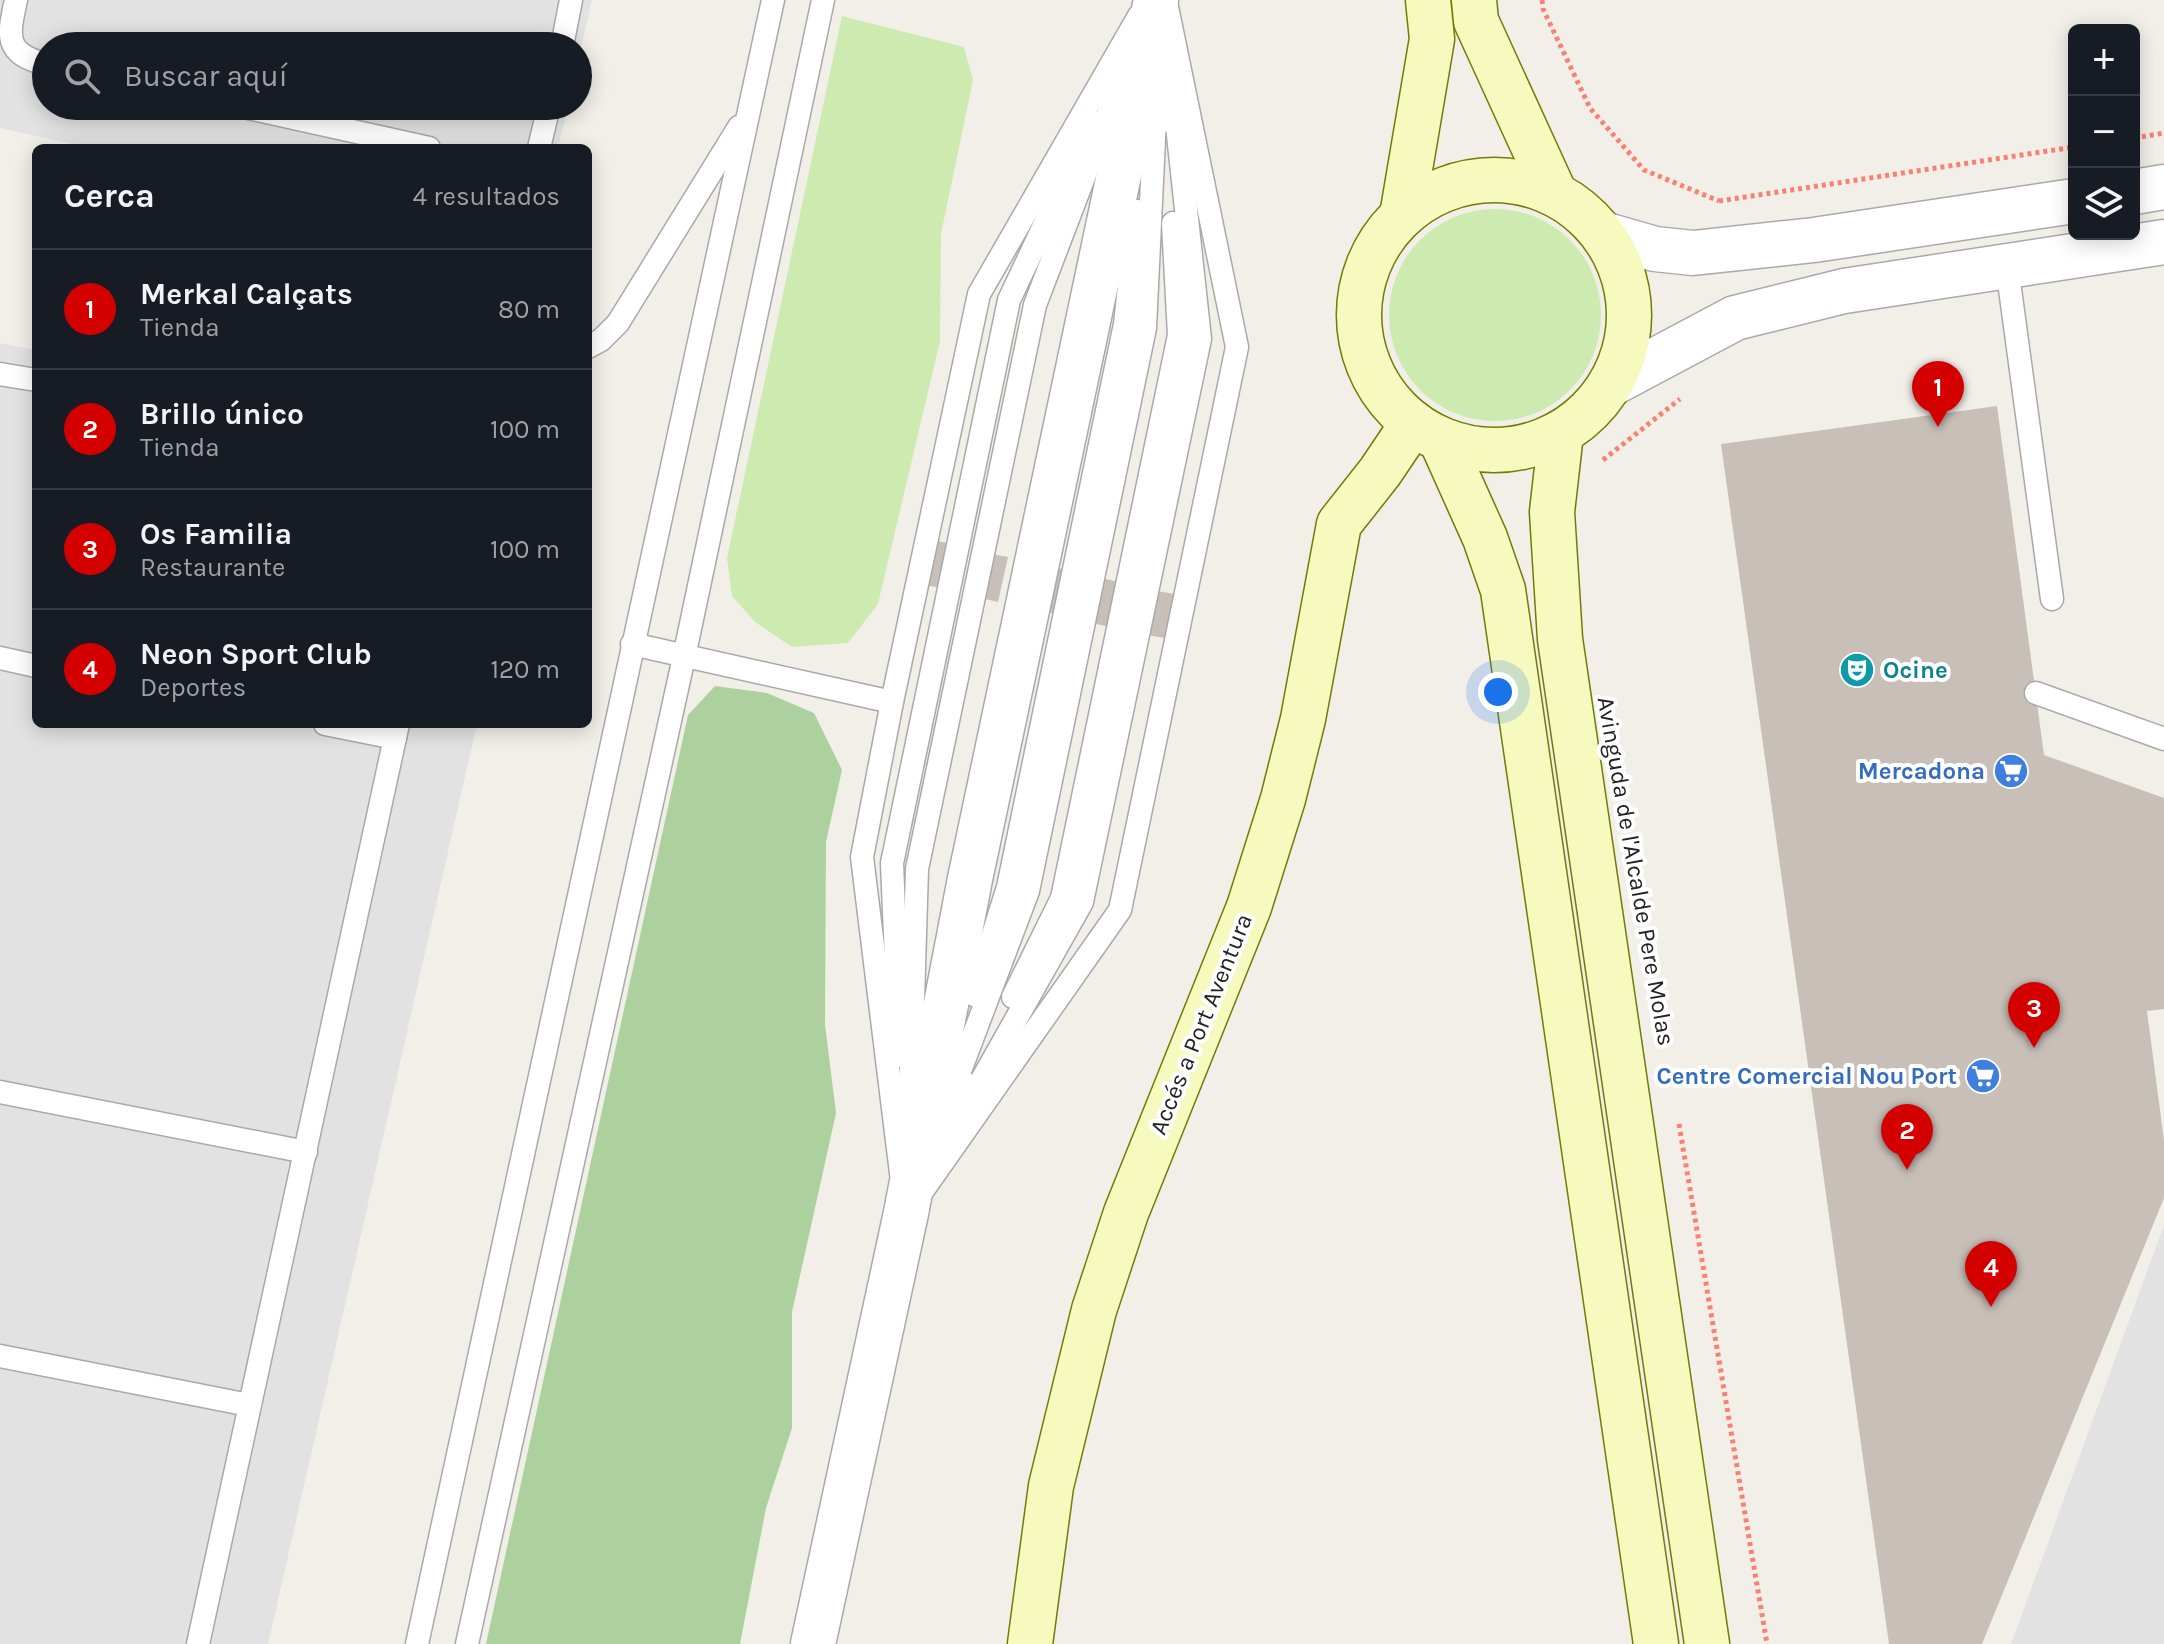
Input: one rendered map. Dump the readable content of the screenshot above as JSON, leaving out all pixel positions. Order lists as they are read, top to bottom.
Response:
{
  "streets": {
    "street": ["Avinguda de l'Alcalde Pere Molas", "Accés a Port Aventura"]
  },
  "crossings": [
    ["Avinguda de l'Alcalde Pere Molas", "Accés a Port Aventura"]
  ],
  "places": {
    "theatre": ["Ocine"],
    "supermarket": ["Mercadona", "Centre Comercial Nou Port"]
  },
  "page": {
    "map_buttons": ["+", "−"],
    "search": "Buscar aquí",
    "heading": ["Cerca", "4 resultados"],
    "list": [
      {
        "mark": "1",
        "name": "Merkal Calçats",
        "note": "Tienda",
        "value": "80 m"
      },
      {
        "mark": "2",
        "name": "Brillo único",
        "note": "Tienda",
        "value": "100 m"
      },
      {
        "mark": "3",
        "name": "Os Familia",
        "note": "Restaurante",
        "value": "100 m"
      },
      {
        "mark": "4",
        "name": "Neon Sport Club",
        "note": "Deportes",
        "value": "120 m"
      }
    ],
    "pins": [
      "1",
      "3",
      "2",
      "4"
    ]
  }
}
